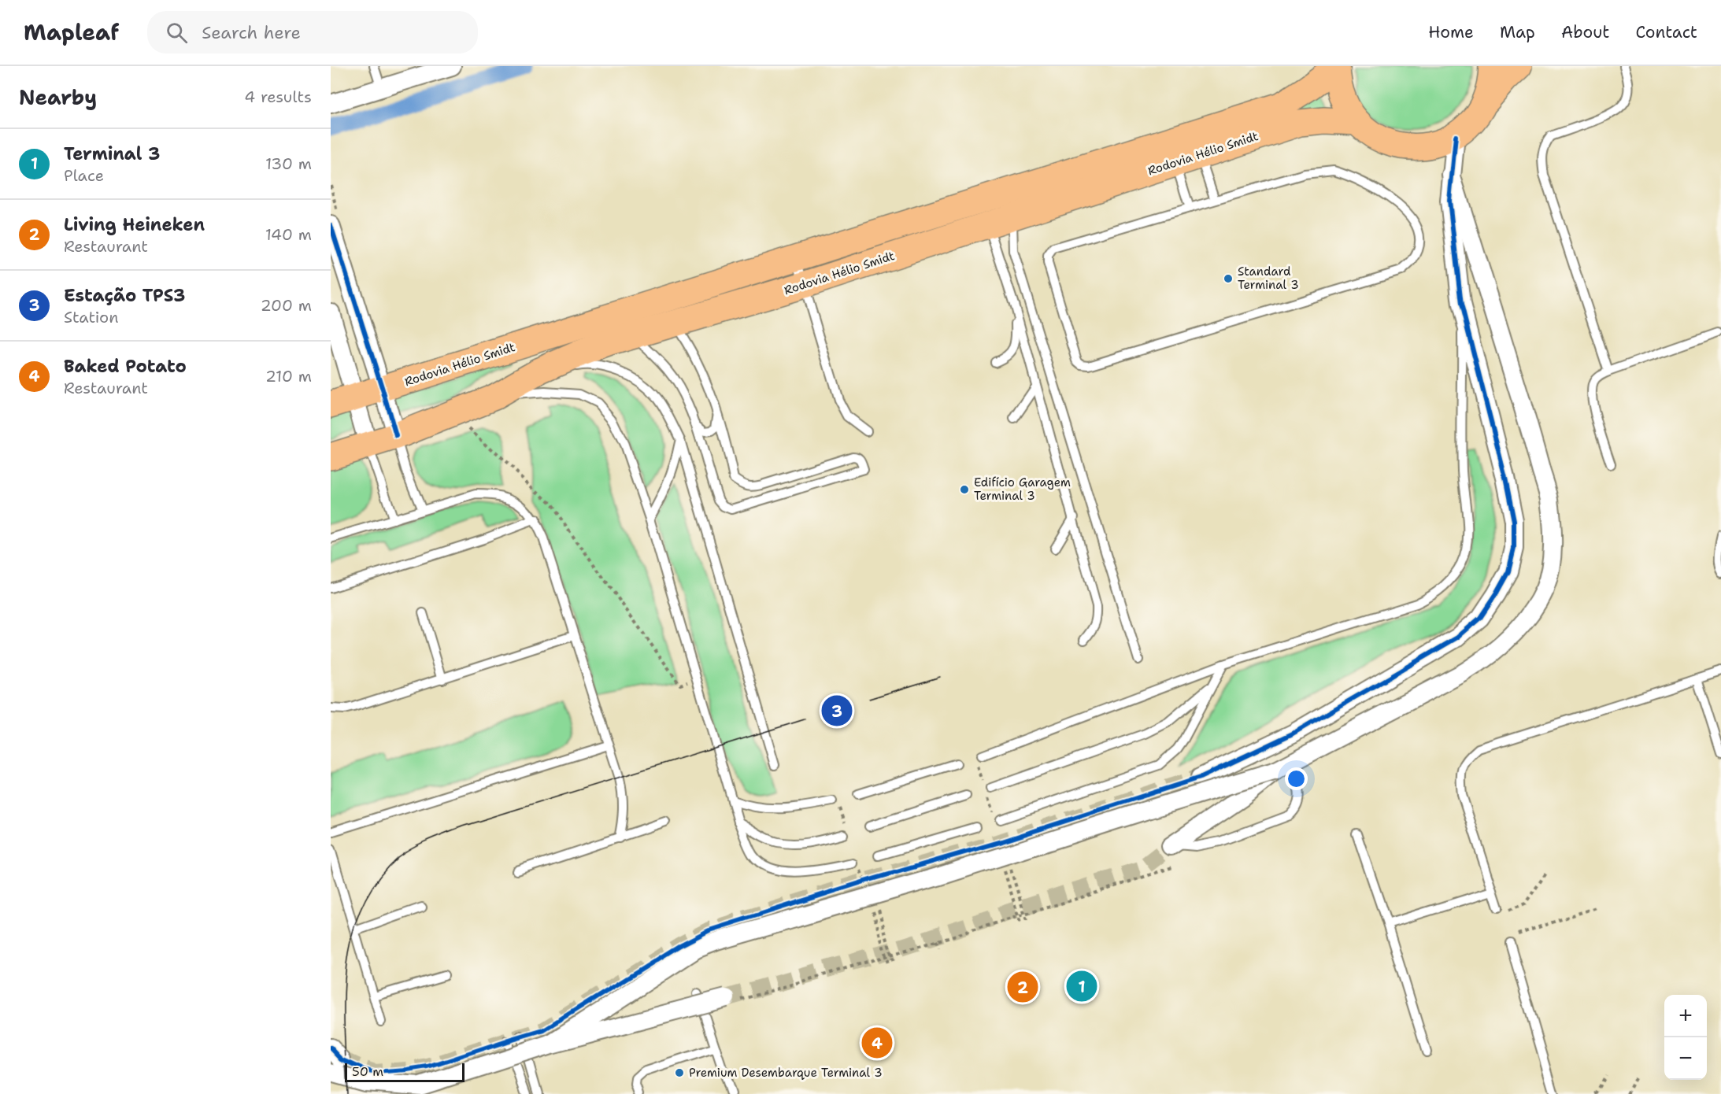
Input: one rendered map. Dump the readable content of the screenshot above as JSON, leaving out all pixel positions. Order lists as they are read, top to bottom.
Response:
{
  "streets": {
    "main road": ["Rodovia Hélio Smidt"]
  },
  "places": ["Standard Terminal 3", "Edifício Garagem Terminal 3", "Premium Desembarque Terminal 3"],
  "scale_bar": "50 m",
  "page": {
    "header": "Mapleaf",
    "search": "Search here",
    "nav": [
      "Home",
      "Map",
      "About",
      "Contact"
    ],
    "heading": ["Nearby", "4 results"],
    "list": [
      {
        "mark": "1",
        "name": "Terminal 3",
        "note": "Place",
        "value": "130 m"
      },
      {
        "mark": "2",
        "name": "Living Heineken",
        "note": "Restaurant",
        "value": "140 m"
      },
      {
        "mark": "3",
        "name": "Estação TPS3",
        "note": "Station",
        "value": "200 m"
      },
      {
        "mark": "4",
        "name": "Baked Potato",
        "note": "Restaurant",
        "value": "210 m"
      }
    ],
    "pins": [
      "3",
      "1",
      "2",
      "4"
    ],
    "map_buttons": ["+", "−"],
    "scale": "50 m"
  }
}
